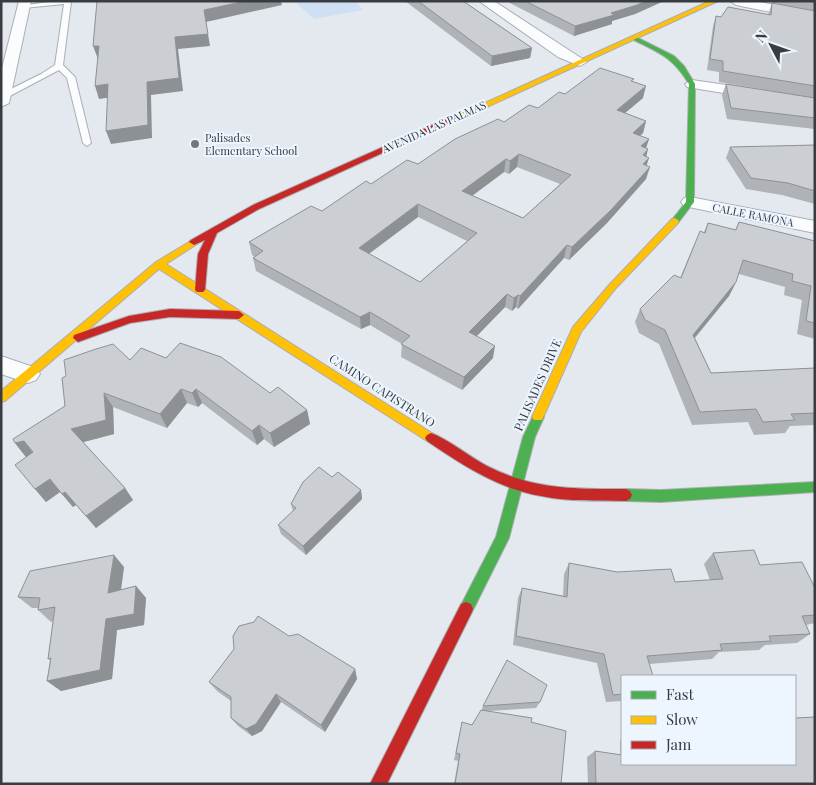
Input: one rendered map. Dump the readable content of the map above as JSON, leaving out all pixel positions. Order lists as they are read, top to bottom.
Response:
{
  "streets": {
    "street": [
      "AVENIDA LAS PALMAS",
      "CALLE RAMONA",
      "PALISADES DRIVE",
      "CAMINO CAPISTRANO"
    ]
  },
  "crossings": [
    ["AVENIDA LAS PALMAS", "CAMINO CAPISTRANO"],
    ["CALLE RAMONA", "PALISADES DRIVE"],
    ["PALISADES DRIVE", "CAMINO CAPISTRANO"]
  ],
  "places": ["Palisades Elementary School"],
  "legend": ["Fast", "Slow", "Jam"],
  "north": "top left"
}
